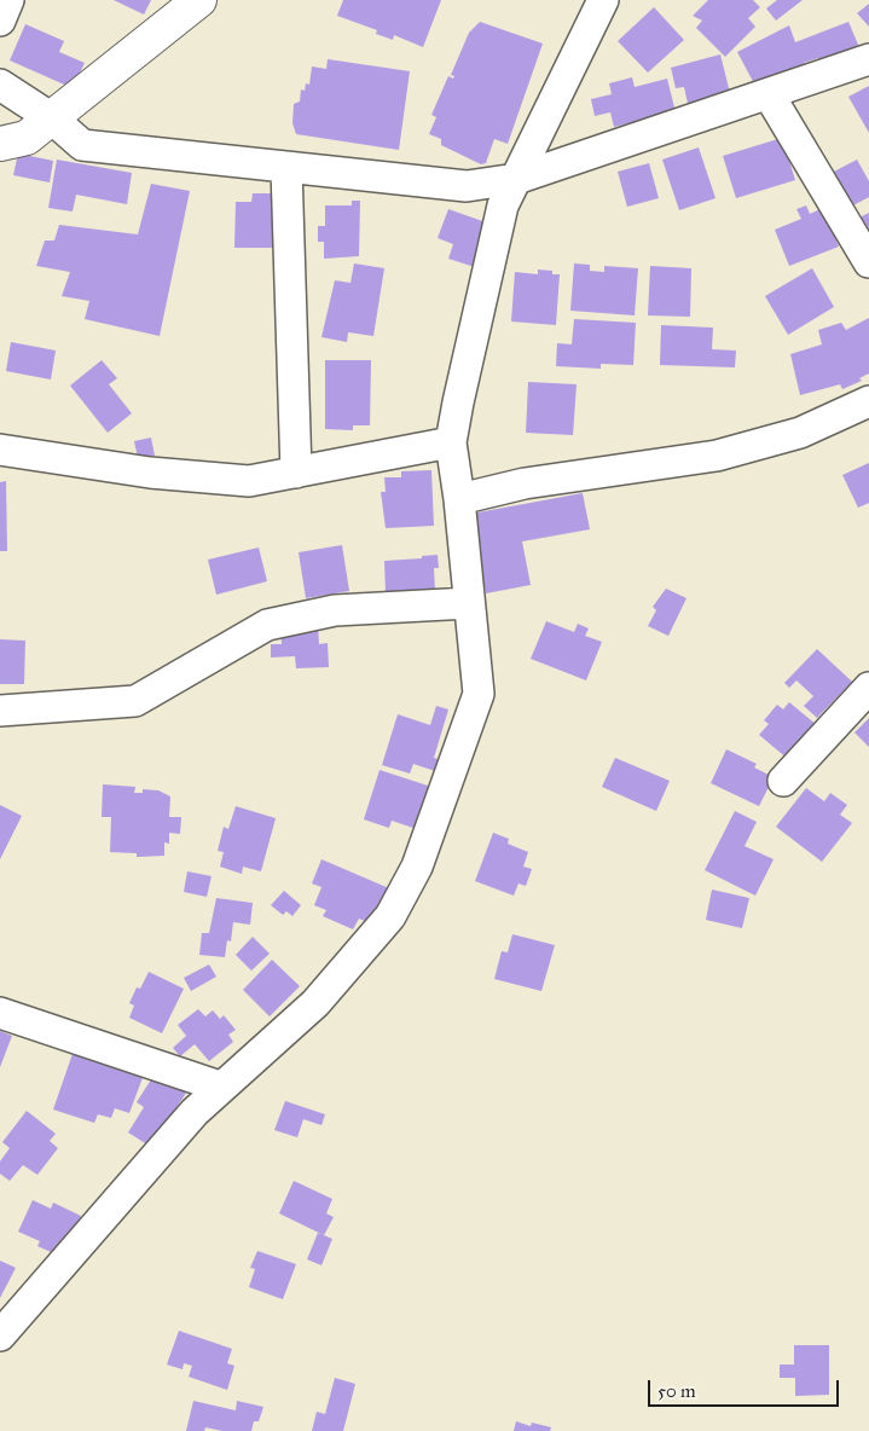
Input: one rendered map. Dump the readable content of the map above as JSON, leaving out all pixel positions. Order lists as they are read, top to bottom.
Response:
{
  "scale_bar": "50 m"
}
